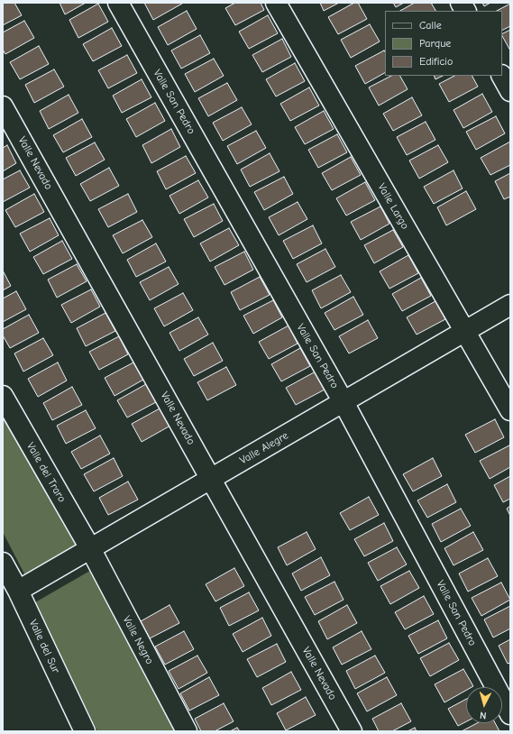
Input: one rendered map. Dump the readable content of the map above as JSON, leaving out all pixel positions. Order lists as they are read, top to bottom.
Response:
{
  "streets": {
    "street": [
      "Valle San Pedro",
      "Valle Nevado",
      "Valle Largo",
      "Valle Alegre",
      "Valle del Traro",
      "Valle Negro",
      "Valle del Sur"
    ]
  },
  "crossings": [
    ["Valle San Pedro", "Valle Alegre"],
    ["Valle Nevado", "Valle Alegre"],
    ["Valle Largo", "Valle Alegre"],
    ["Valle Alegre", "Valle del Traro"],
    ["Valle Alegre", "Valle Negro"],
    ["Valle Alegre", "Valle del Sur"],
    ["Valle del Traro", "Valle Negro"]
  ],
  "legend": ["Calle", "Parque", "Edificio"],
  "north": "bottom"
}
